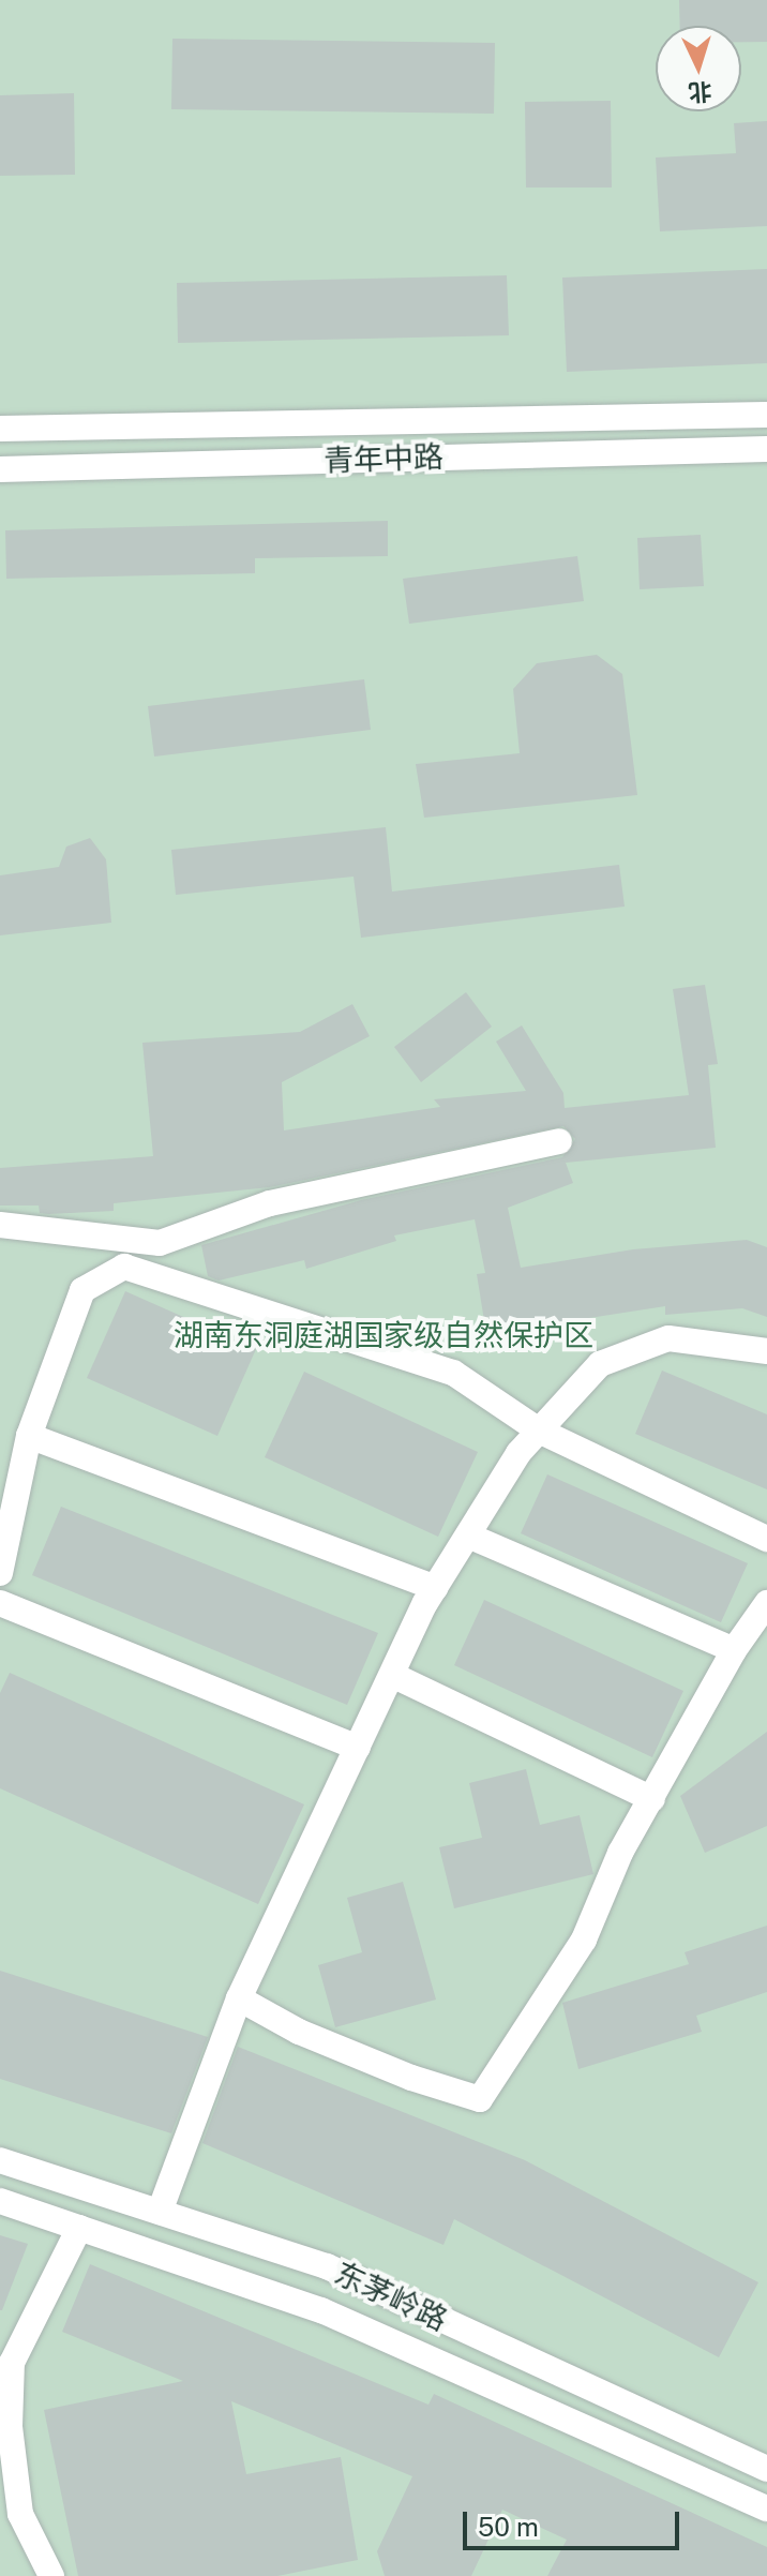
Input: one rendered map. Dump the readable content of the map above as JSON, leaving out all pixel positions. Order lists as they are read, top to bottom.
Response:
{
  "streets": {
    "street": ["青年中路", "东茅岭路"]
  },
  "parks": ["湖南东洞庭湖国家级自然保护区"],
  "scale_bar": "50 m",
  "north": "bottom"
}
